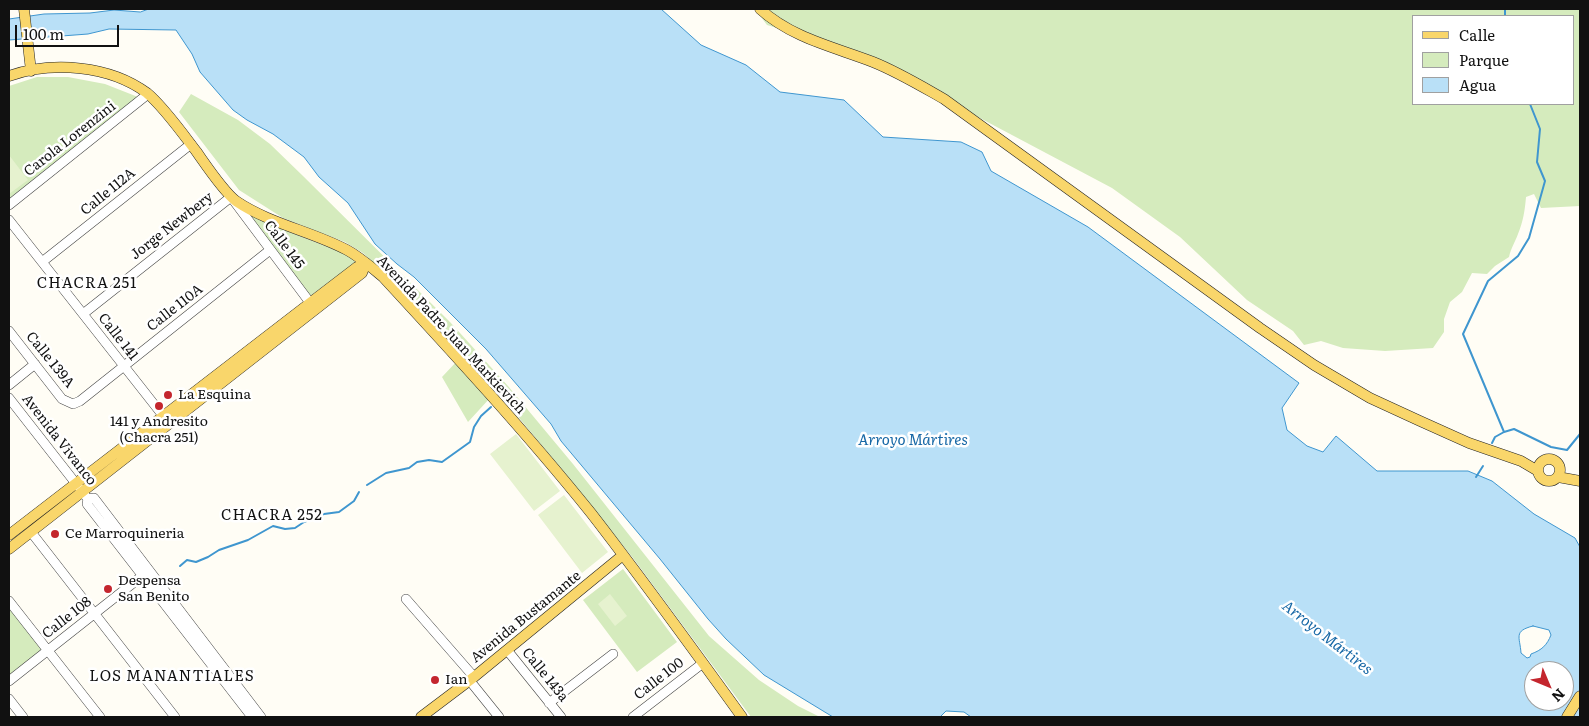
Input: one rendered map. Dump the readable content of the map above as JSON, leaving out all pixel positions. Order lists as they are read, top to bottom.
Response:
{
  "streets": {
    "main road": ["Avenida Padre Juan Markievich", "Avenida Bustamante"],
    "street": [
      "Carola Lorenzini",
      "Calle 112A",
      "Jorge Newbery",
      "Calle 145",
      "Calle 110A",
      "Calle 141",
      "Calle 139A",
      "Avenida Vivanco",
      "Calle 108",
      "Calle 143a",
      "Calle 100"
    ]
  },
  "crossings": [
    ["Carola Lorenzini", "Avenida Padre Juan Markievich"],
    ["Calle 112A", "Avenida Padre Juan Markievich"],
    ["Calle 112A", "Calle 141"],
    ["Jorge Newbery", "Calle 145"],
    ["Jorge Newbery", "Avenida Padre Juan Markievich"],
    ["Jorge Newbery", "Calle 141"],
    ["Calle 145", "Calle 110A"],
    ["Calle 145", "Avenida Padre Juan Markievich"],
    ["Calle 110A", "Calle 141"],
    ["Calle 110A", "Calle 139A"],
    ["Avenida Padre Juan Markievich", "Avenida Bustamante"],
    ["Avenida Padre Juan Markievich", "Calle 100"],
    ["Avenida Vivanco", "Calle 108"],
    ["Avenida Bustamante", "Calle 143a"]
  ],
  "districts": ["CHACRA 251", "CHACRA 252", "LOS MANANTIALES"],
  "water": ["Arroyo Mártires"],
  "places": [
    "La Esquina",
    "141 y Andresito (Chacra 251)",
    "Ce Marroquineria",
    "Despensa San Benito",
    "Ian"
  ],
  "legend": ["Calle", "Parque", "Agua"],
  "scale_bar": "100 m",
  "north": "bottom right"
}
